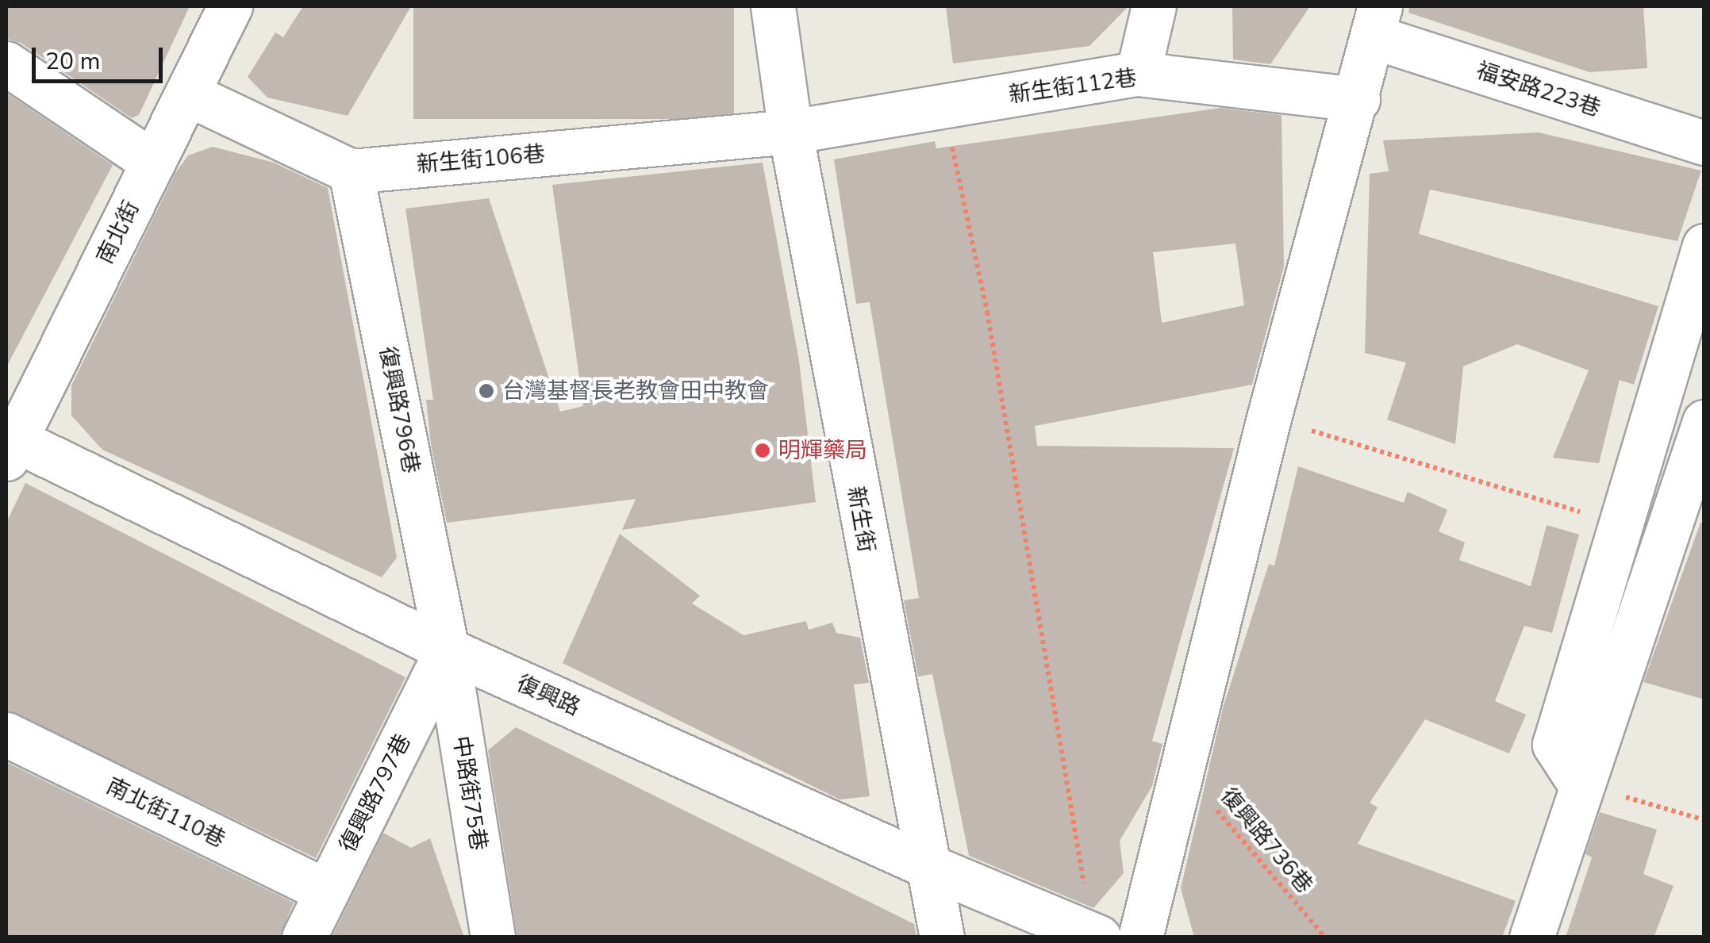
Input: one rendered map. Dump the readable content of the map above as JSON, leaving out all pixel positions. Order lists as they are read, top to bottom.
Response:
{
  "streets": {
    "street": [
      "新生街112巷",
      "福安路223巷",
      "新生街106巷",
      "南北街",
      "復興路796巷",
      "新生街",
      "復興路",
      "復興路797巷",
      "中路街75巷",
      "南北街110巷"
    ],
    "path": ["復興路736巷"]
  },
  "crossings": [
    ["新生街112巷", "新生街106巷"],
    ["新生街112巷", "新生街"],
    ["新生街106巷", "復興路796巷"],
    ["新生街106巷", "新生街"],
    ["南北街", "復興路"],
    ["復興路796巷", "復興路"],
    ["復興路796巷", "復興路797巷"],
    ["復興路796巷", "中路街75巷"],
    ["新生街", "復興路"],
    ["復興路", "復興路797巷"],
    ["復興路", "中路街75巷"],
    ["復興路797巷", "中路街75巷"],
    ["復興路797巷", "南北街110巷"]
  ],
  "places": ["台灣基督長老教會田中教會", "明輝藥局"],
  "scale_bar": "20 m"
}
